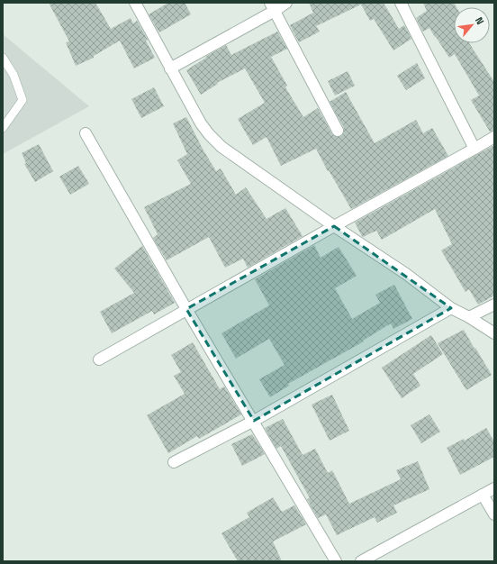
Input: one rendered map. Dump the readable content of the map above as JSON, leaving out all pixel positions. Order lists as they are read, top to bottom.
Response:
{
  "north": "top right"
}
